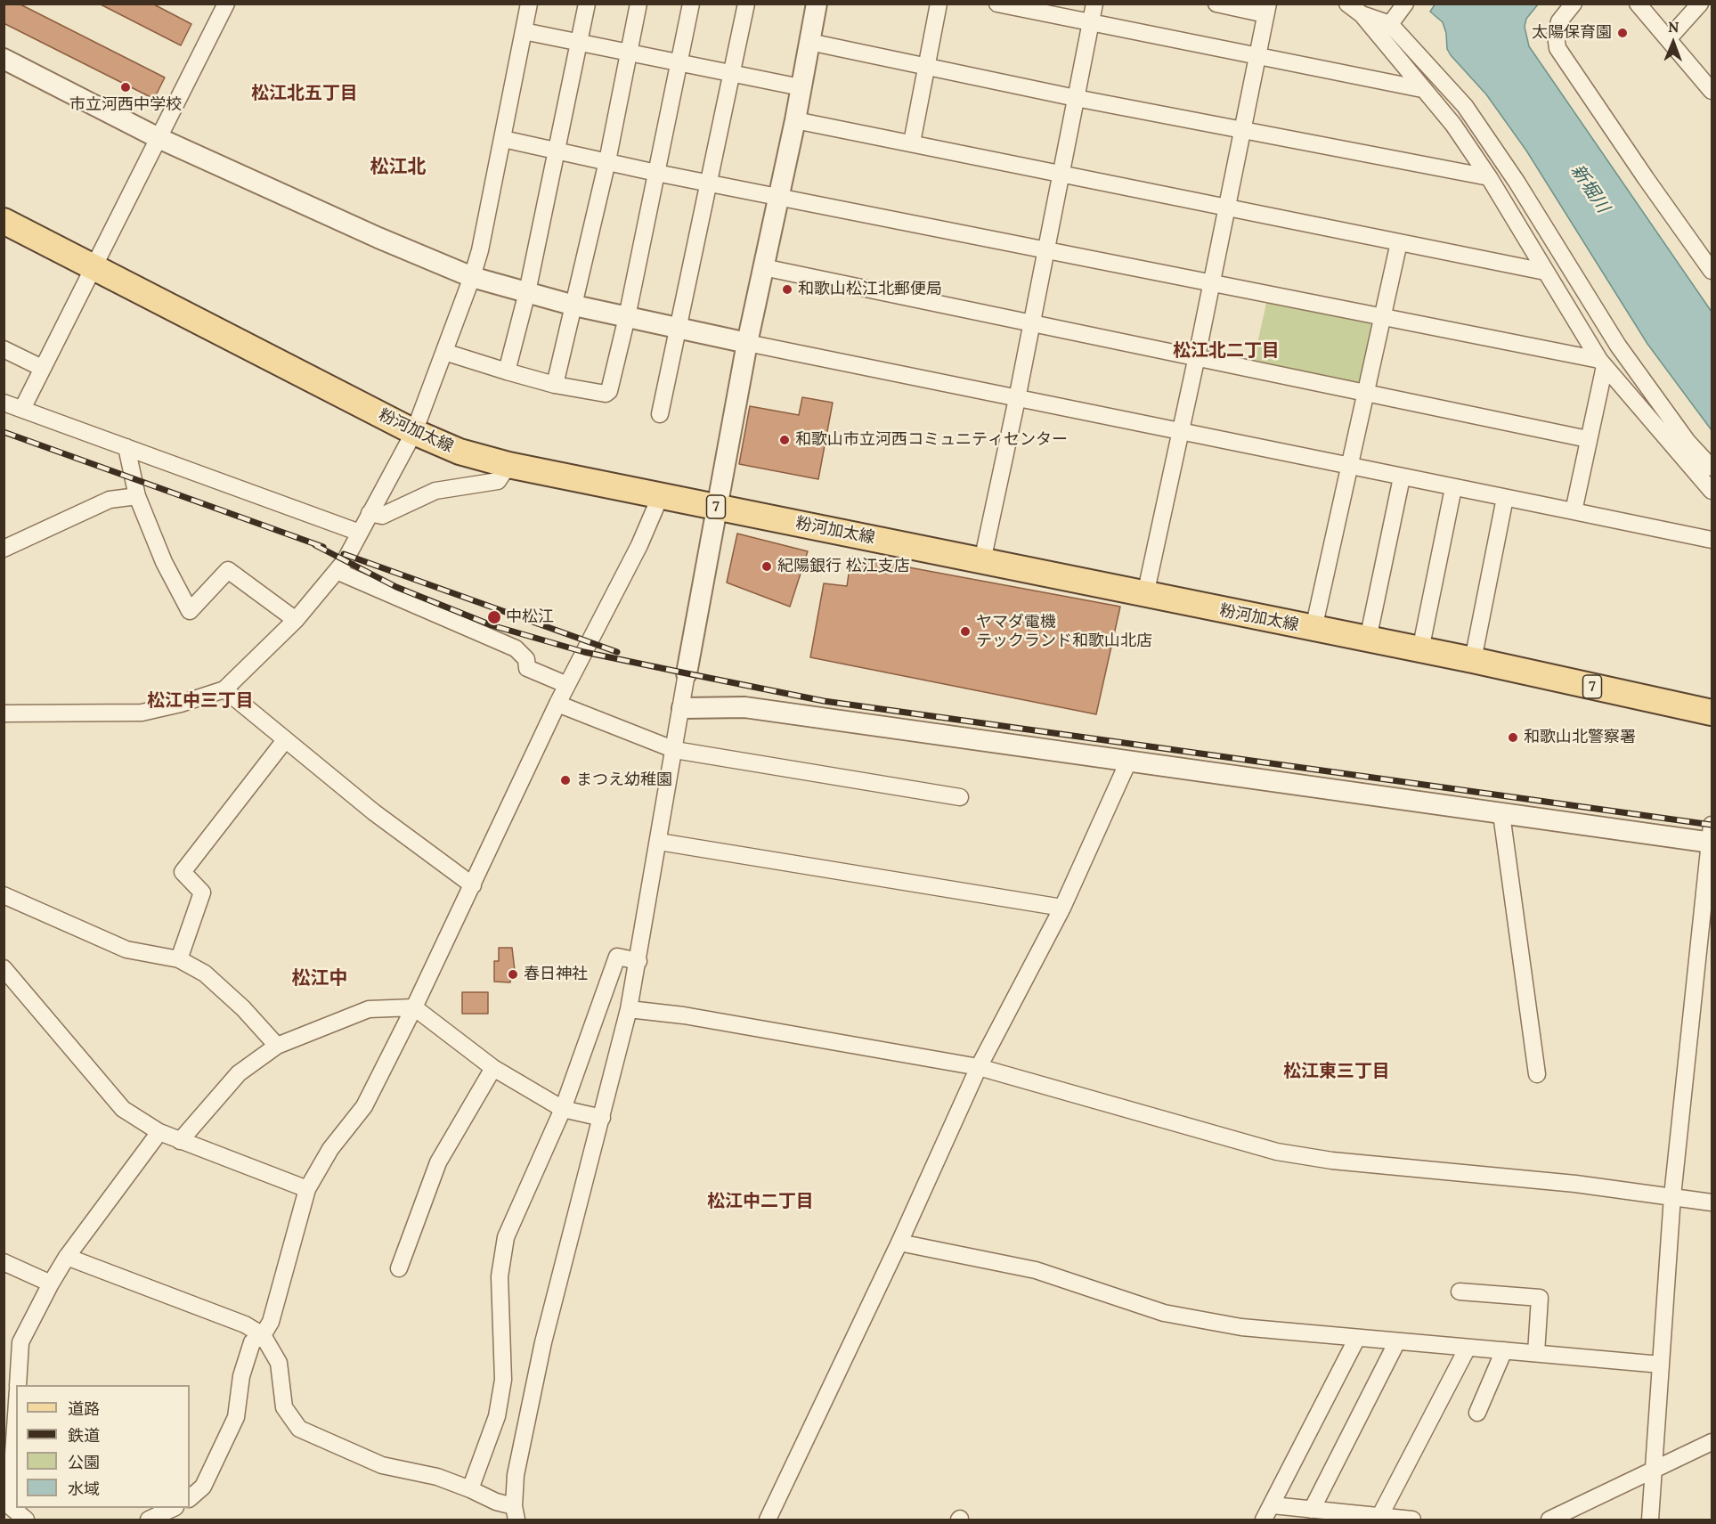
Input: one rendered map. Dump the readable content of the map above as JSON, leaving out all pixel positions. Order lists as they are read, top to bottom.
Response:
{
  "streets": {
    "main road": ["粉河加太線", "7"]
  },
  "districts": [
    "松江北五丁目",
    "松江北",
    "松江北二丁目",
    "松江中三丁目",
    "松江中",
    "松江東三丁目",
    "松江中二丁目"
  ],
  "water": ["新堀川"],
  "places": [
    "太陽保育園",
    "市立河西中学校",
    "和歌山松江北郵便局",
    "和歌山市立河西コミュニティセンター",
    "紀陽銀行 松江支店",
    "中松江",
    "ヤマダ電機 テックランド和歌山北店",
    "和歌山北警察署",
    "まつえ幼稚園",
    "春日神社"
  ],
  "legend": [
    "道路",
    "鉄道",
    "公園",
    "水域"
  ],
  "north": "top"
}
